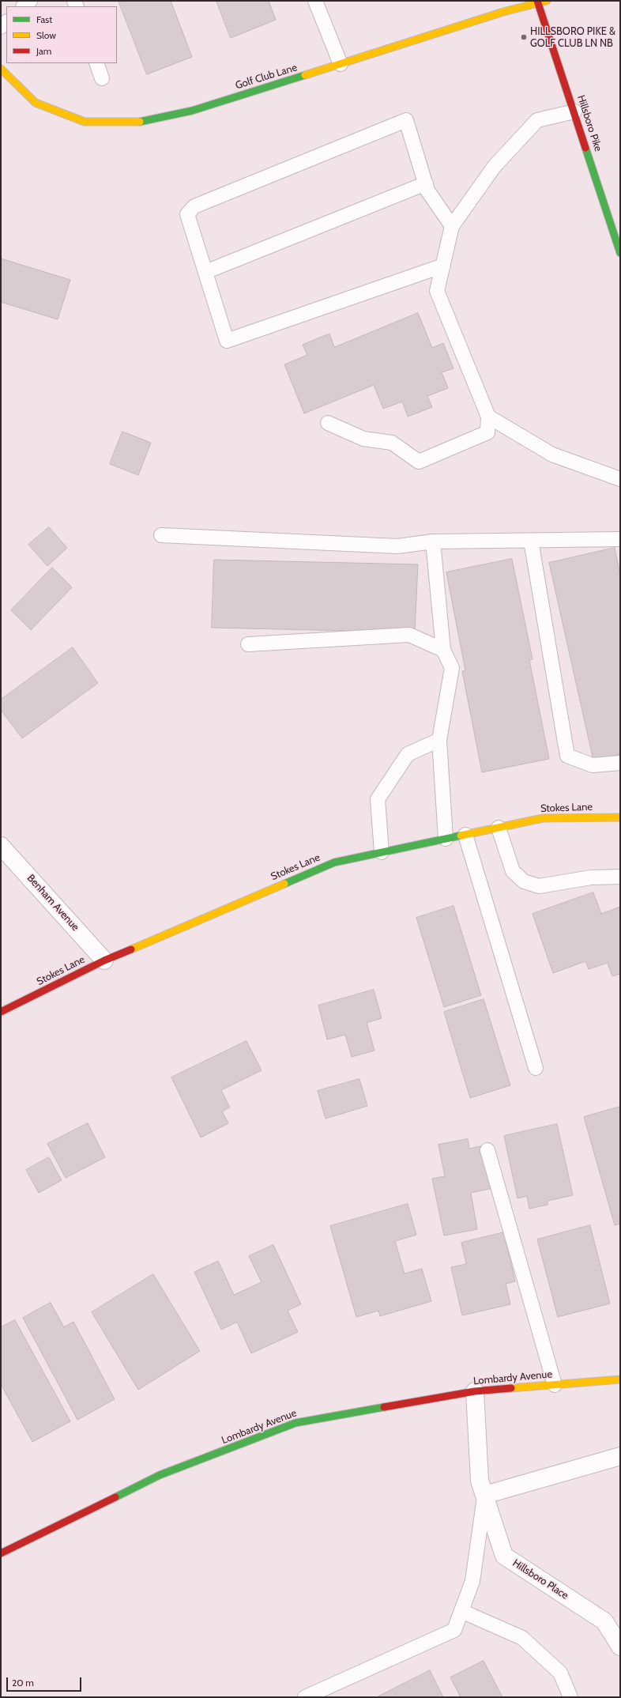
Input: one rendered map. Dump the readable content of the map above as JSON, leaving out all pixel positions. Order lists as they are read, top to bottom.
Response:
{
  "streets": {
    "street": [
      "Golf Club Lane",
      "Hillsboro Pike",
      "Stokes Lane",
      "Benham Avenue",
      "Lombardy Avenue",
      "Hillsboro Place"
    ]
  },
  "crossings": [
    ["Golf Club Lane", "Hillsboro Pike"],
    ["Stokes Lane", "Benham Avenue"],
    ["Lombardy Avenue", "Hillsboro Place"]
  ],
  "places": ["HILLSBORO PIKE & GOLF CLUB LN NB"],
  "legend": ["Fast", "Slow", "Jam"],
  "scale_bar": "20 m"
}
